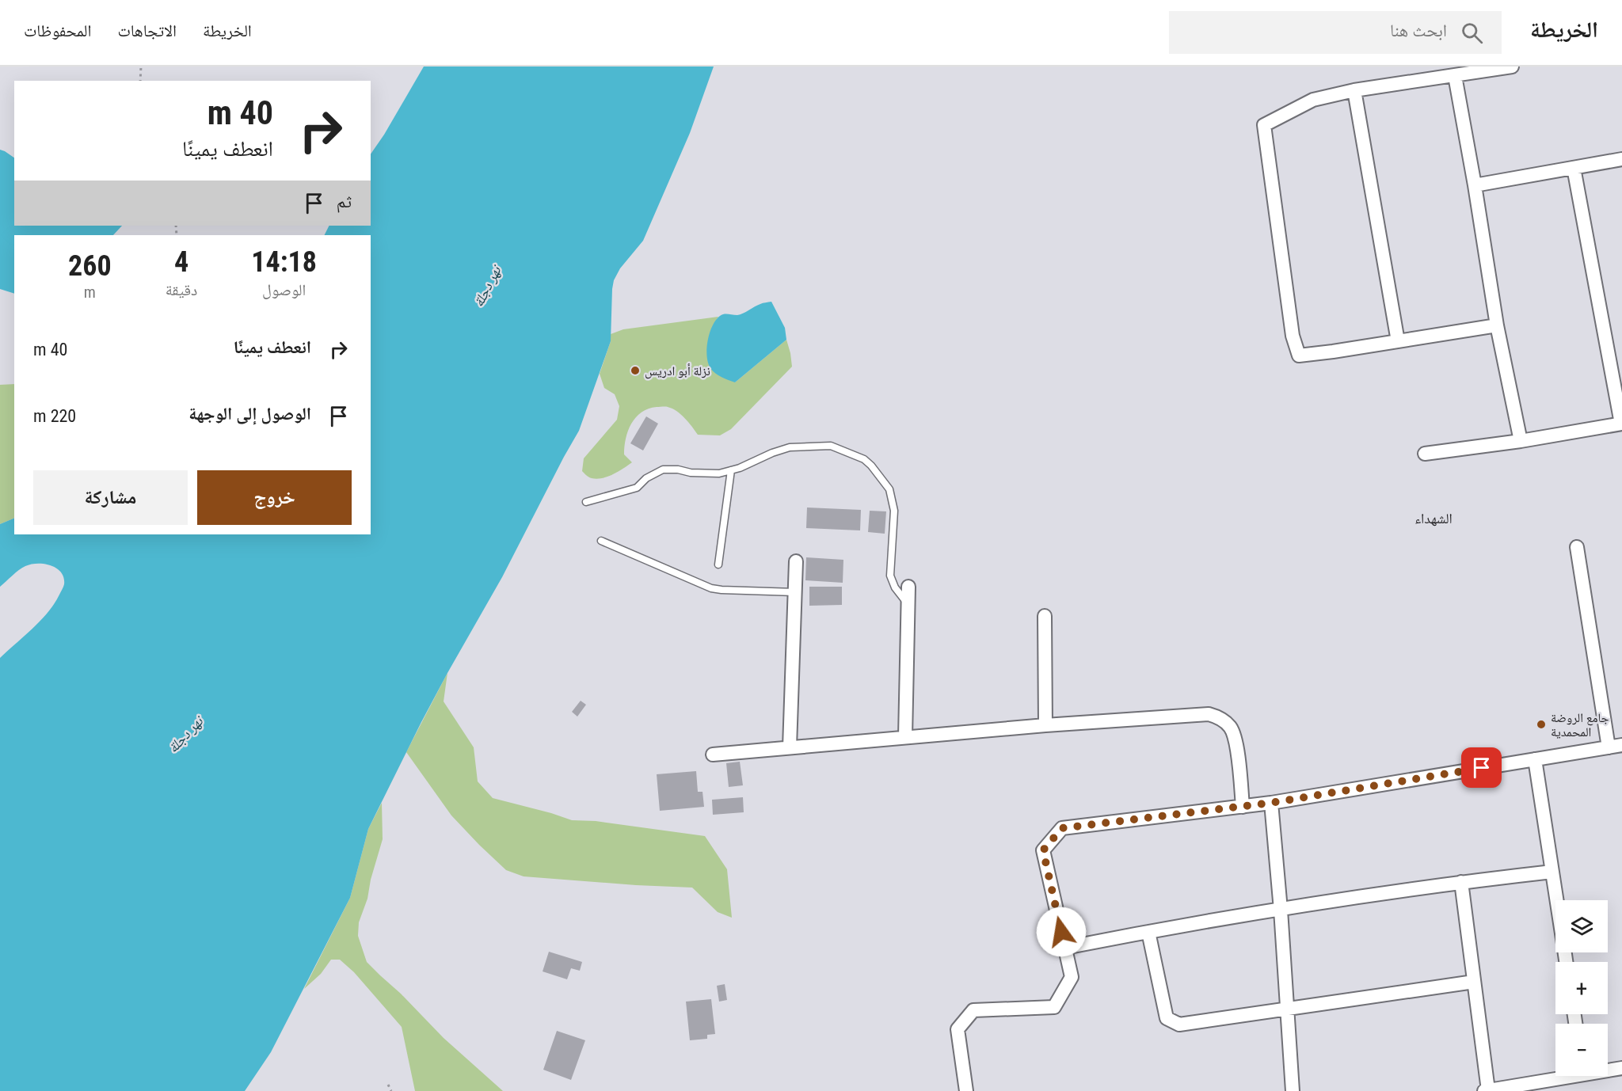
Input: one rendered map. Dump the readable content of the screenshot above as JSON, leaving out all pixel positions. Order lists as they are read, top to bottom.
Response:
{
  "districts": ["الشهداء"],
  "water": ["نهر دجلة"],
  "places": ["نزلة أبو ادريس", "جامع الروضة المحمدية"],
  "page": {
    "header": "الخريطة",
    "search": "ابحث هنا",
    "nav": ["الخريطة", "الاتجاهات", "المحفوظات"],
    "turn": ["40 m", "انعطف يمينًا"],
    "then": "ثم",
    "eta": [
      "14:18",
      "الوصول",
      "4",
      "دقيقة",
      "260",
      "m"
    ],
    "list": [
      {
        "name": "انعطف يمينًا",
        "value": "40 m"
      },
      {
        "name": "الوصول إلى الوجهة",
        "value": "220 m"
      }
    ],
    "buttons": ["خروج", "مشاركة"],
    "map_buttons": ["+", "−"]
  }
}
